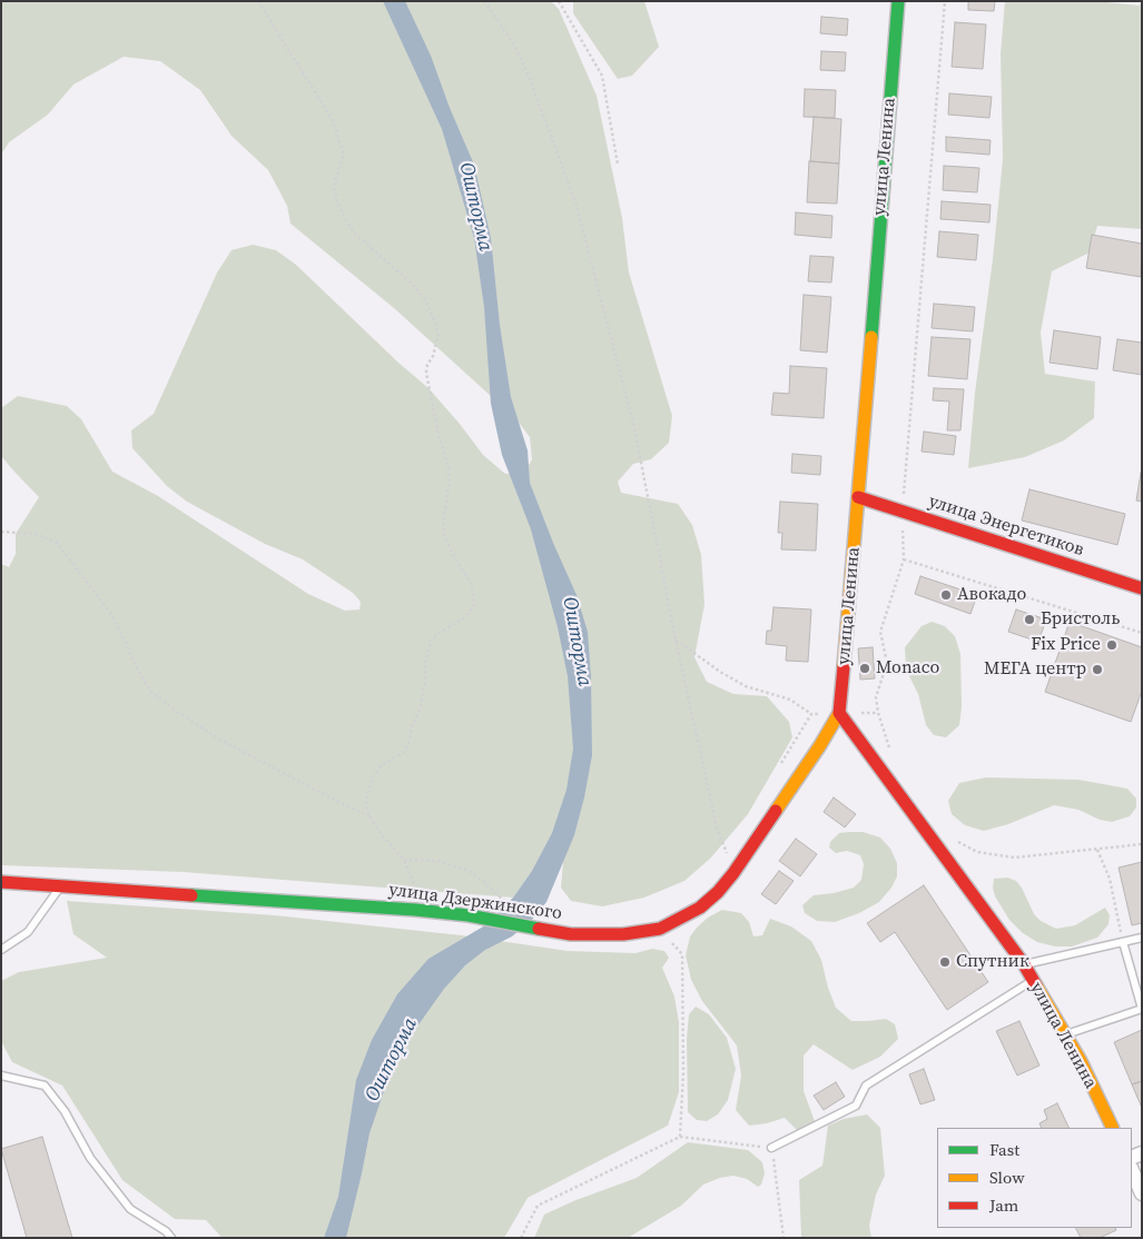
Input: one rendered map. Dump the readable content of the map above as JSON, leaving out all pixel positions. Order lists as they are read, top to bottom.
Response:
{
  "streets": {
    "street": ["улица Ленина", "улица Энергетиков", "улица Дзержинского"]
  },
  "crossings": [
    ["улица Ленина", "улица Энергетиков"],
    ["улица Ленина", "улица Дзержинского"]
  ],
  "water": ["Ошторма"],
  "places": [
    "Авокадо",
    "Бристоль",
    "Fix Price",
    "Monaco",
    "МЕГА центр",
    "Спутник"
  ],
  "legend": ["Fast", "Slow", "Jam"]
}
